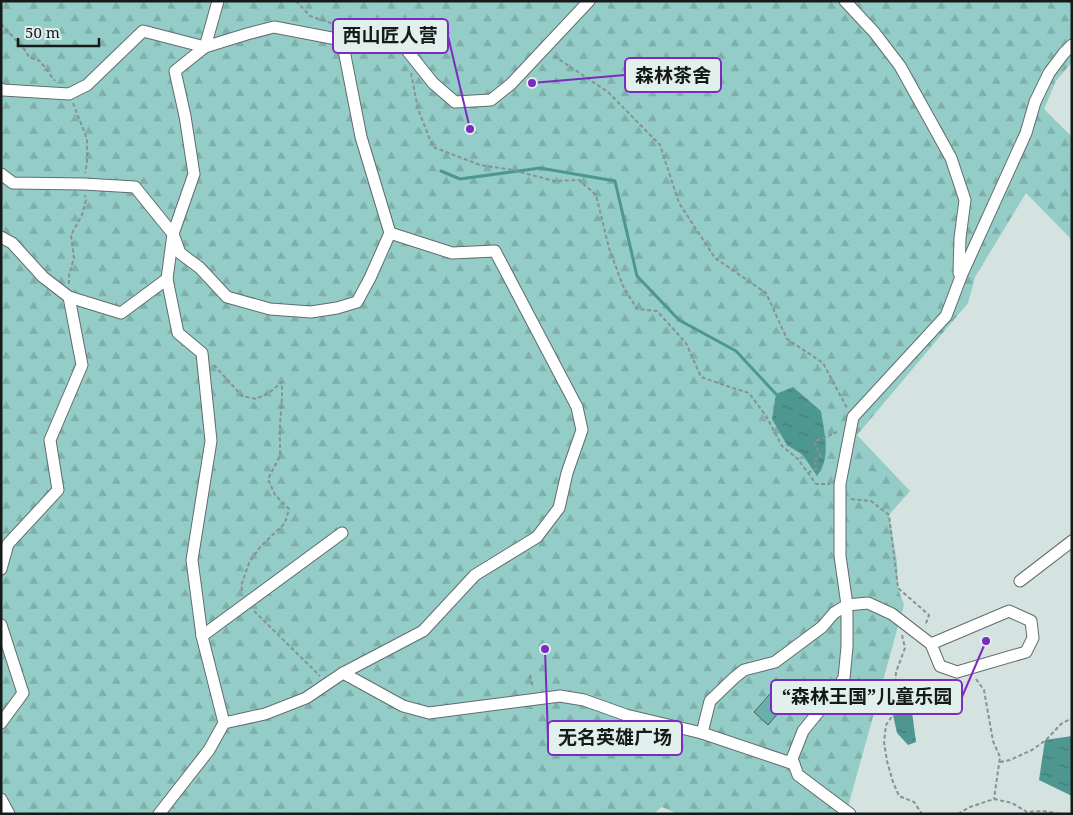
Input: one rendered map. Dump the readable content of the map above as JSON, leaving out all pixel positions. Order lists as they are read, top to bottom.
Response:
{
  "places": [
    "森林茶舍",
    "西山匠人营",
    "“森林王国”儿童乐园",
    "无名英雄广场"
  ],
  "scale_bar": "50 m"
}
